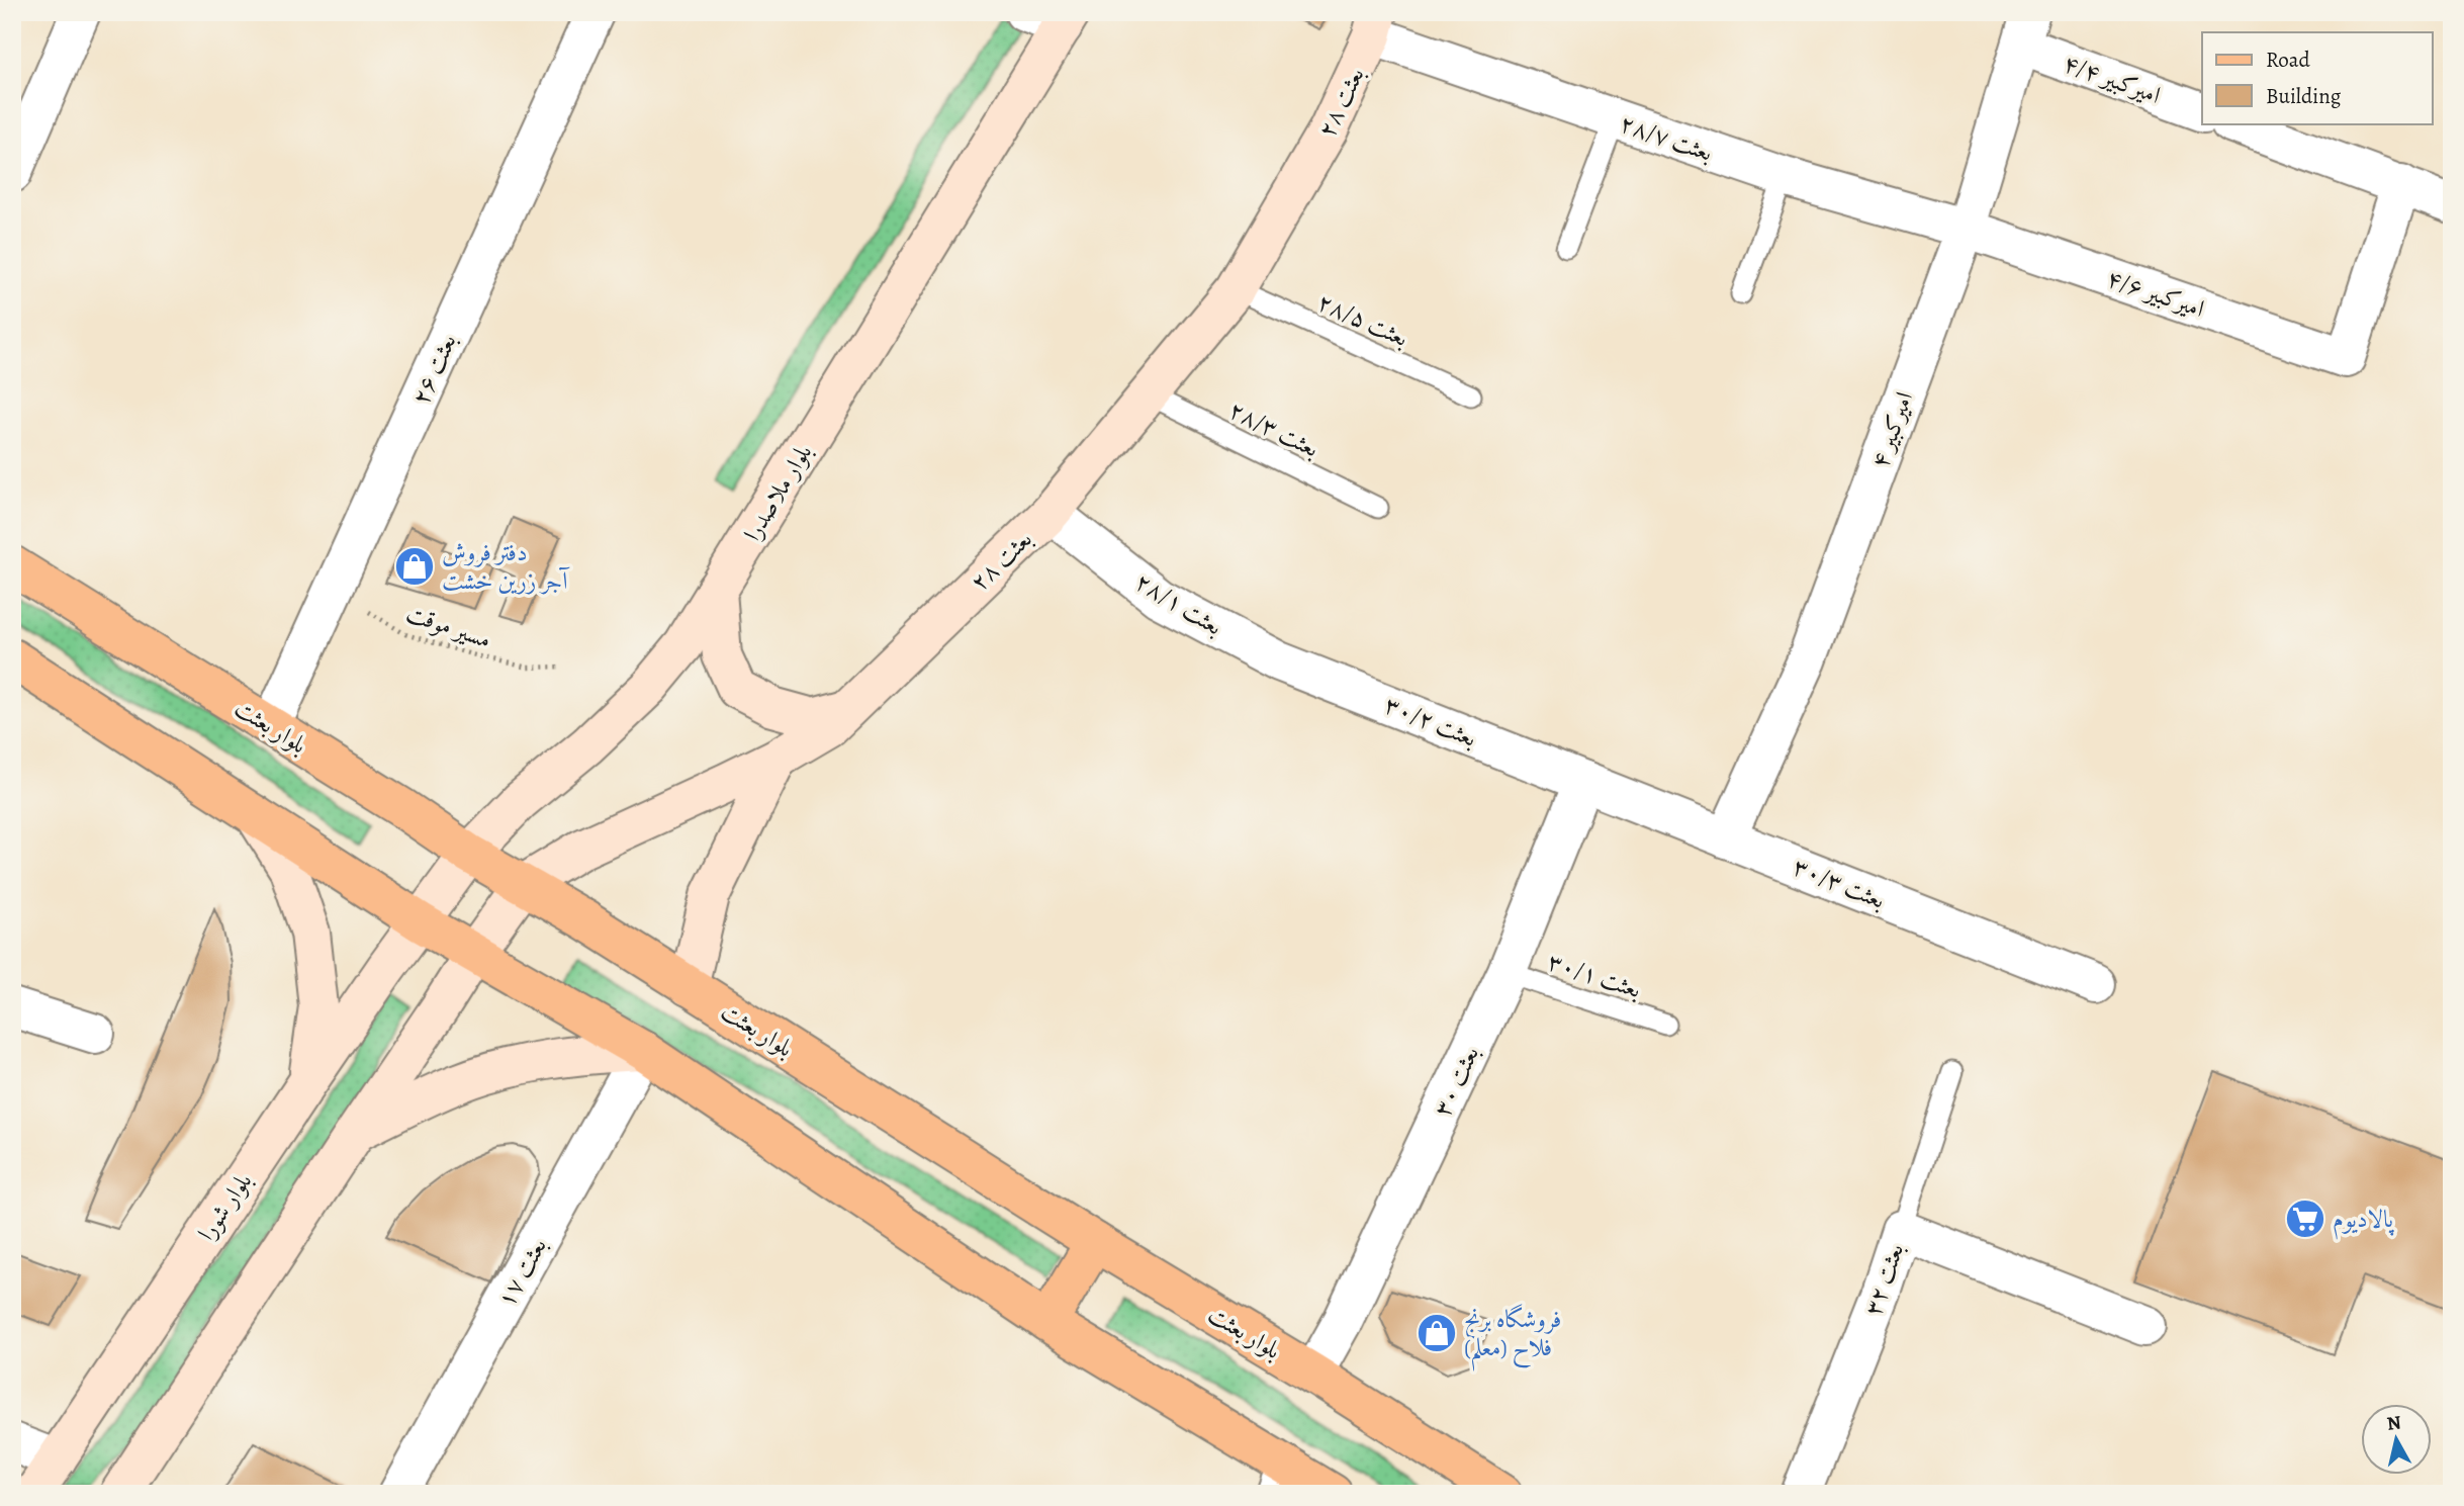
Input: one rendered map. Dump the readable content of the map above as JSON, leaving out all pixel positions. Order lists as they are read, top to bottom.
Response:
{
  "streets": {
    "main road": [
      "بعثت ۲۸",
      "بلوار ملاصدرا",
      "بلوار بعثت",
      "بلوار شورا"
    ],
    "street": [
      "امیرکبیر ۴/۴",
      "بعثت ۲۸/۷",
      "امیرکبیر ۴/۶",
      "بعثت ۲۶",
      "امیرکبیر ۴",
      "بعثت ۲۸/۱",
      "بعثت ۳۰/۲",
      "بعثت ۳۰/۳",
      "بعثت ۳۰",
      "بعثت ۱۷",
      "بعثت ۳۲"
    ],
    "lane": ["بعثت ۲۸/۵", "بعثت ۲۸/۳", "بعثت ۳۰/۱"],
    "path": ["مسیر موقت"]
  },
  "crossings": [
    ["امیرکبیر ۴/۴", "امیرکبیر ۴"],
    ["بعثت ۲۸", "بعثت ۲۸/۷"],
    ["بعثت ۲۸", "بعثت ۲۸/۵"],
    ["بعثت ۲۸", "بعثت ۲۸/۳"],
    ["بعثت ۲۸", "بعثت ۲۸/۱"],
    ["بعثت ۲۸", "بلوار بعثت"],
    ["بعثت ۲۸/۷", "امیرکبیر ۴/۶"],
    ["بعثت ۲۸/۷", "امیرکبیر ۴"],
    ["امیرکبیر ۴/۶", "امیرکبیر ۴"],
    ["بعثت ۲۶", "مسیر موقت"],
    ["بعثت ۲۶", "بلوار بعثت"],
    ["امیرکبیر ۴", "بعثت ۳۰/۳"],
    ["بلوار ملاصدرا", "بلوار بعثت"],
    ["بلوار ملاصدرا", "بلوار شورا"],
    ["بعثت ۲۸/۱", "بعثت ۳۰/۲"],
    ["بعثت ۳۰/۲", "بعثت ۳۰/۳"],
    ["بعثت ۳۰/۲", "بعثت ۳۰"],
    ["بلوار بعثت", "بعثت ۳۰"],
    ["بعثت ۳۰/۳", "بعثت ۳۰"],
    ["بعثت ۳۰/۱", "بعثت ۳۰"]
  ],
  "places": {
    "shop": ["دفتر فروش آجر زرین خشت", "فروشگاه برنج فلاح (معلم)"],
    "supermarket": ["پالادیوم"]
  },
  "legend": ["Road", "Building"],
  "north": "top"
}
